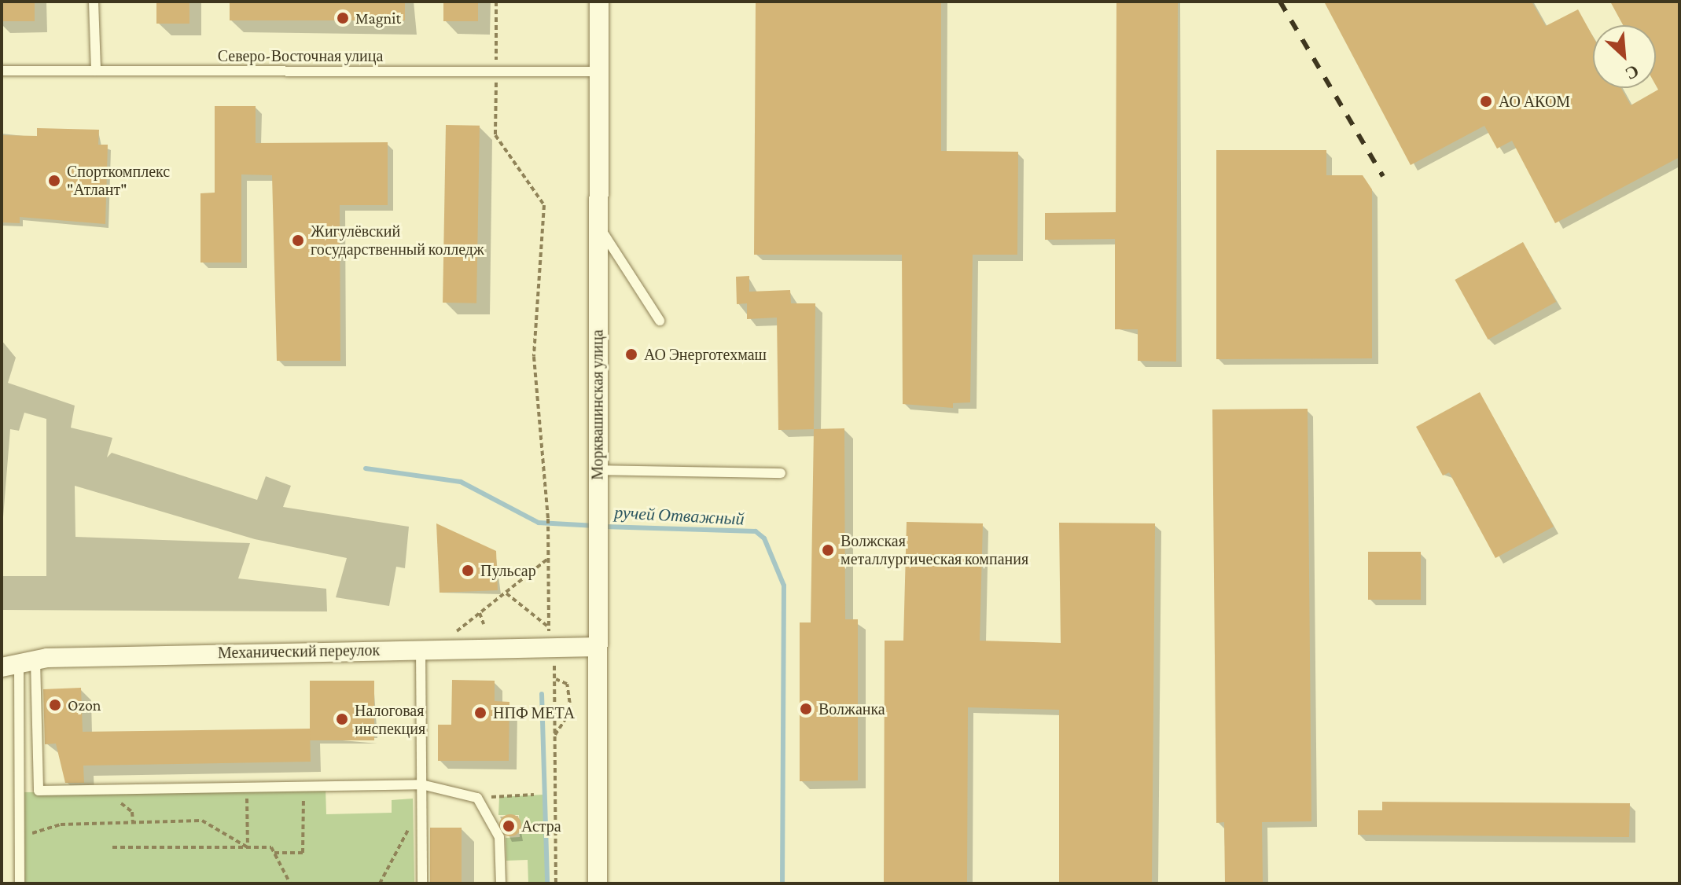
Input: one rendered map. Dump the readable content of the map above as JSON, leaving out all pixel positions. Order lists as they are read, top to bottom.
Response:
{
  "streets": {
    "street": ["Морквашинская улица", "Механический переулок"],
    "lane": ["Северо-Восточная улица"]
  },
  "crossings": [
    ["Северо-Восточная улица", "Морквашинская улица"],
    ["Морквашинская улица", "Механический переулок"]
  ],
  "water": ["ручей Отважный"],
  "places": [
    "Magnit",
    "АО АКОМ",
    "Спорткомплекс \"Атлант\"",
    "Жигулёвский государственный колледж",
    "АО Энерготехмаш",
    "Волжская металлургическая компания",
    "Пульсар",
    "Ozon",
    "Волжанка",
    "НПФ МЕТА",
    "Налоговая инспекция",
    "Астра"
  ],
  "north": "bottom right"
}
